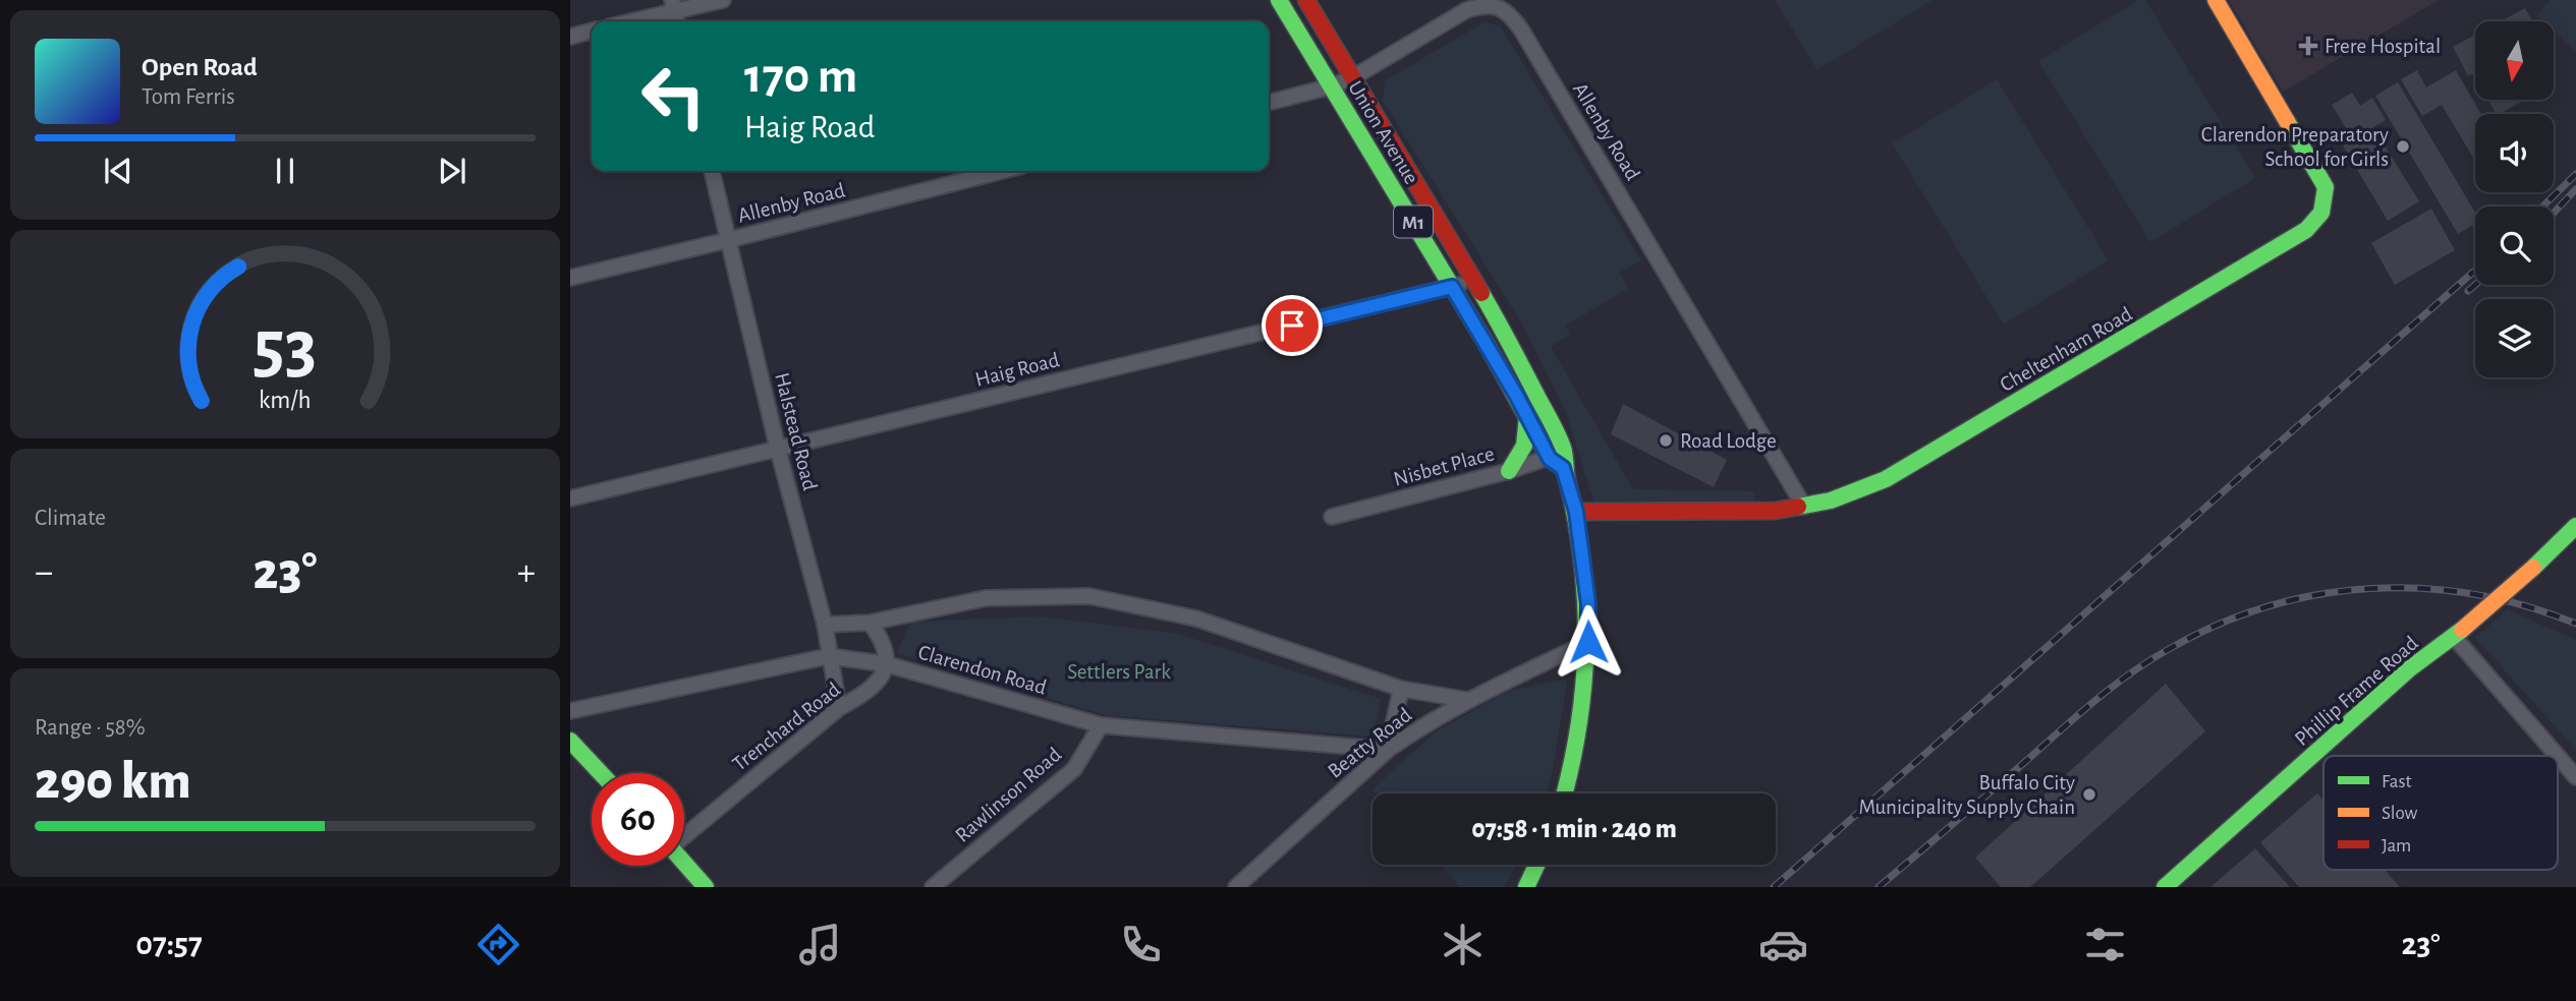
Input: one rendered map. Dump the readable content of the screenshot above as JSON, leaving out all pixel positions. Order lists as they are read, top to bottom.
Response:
{
  "streets": {
    "street": [
      "Allenby Road",
      "Union Avenue",
      "M1",
      "Cheltenham Road",
      "Haig Road",
      "Halstead Road",
      "Nisbet Place",
      "Clarendon Road",
      "Phillip Frame Road",
      "Trenchard Road",
      "Beatty Road",
      "Rawlinson Road"
    ]
  },
  "crossings": [
    ["Allenby Road", "Union Avenue"],
    ["Allenby Road", "Cheltenham Road"],
    ["Allenby Road", "Halstead Road"],
    ["Union Avenue", "Cheltenham Road"],
    ["Union Avenue", "Haig Road"],
    ["Union Avenue", "Nisbet Place"],
    ["Union Avenue", "Beatty Road"],
    ["Haig Road", "Halstead Road"],
    ["Halstead Road", "Clarendon Road"],
    ["Halstead Road", "Trenchard Road"],
    ["Clarendon Road", "Trenchard Road"],
    ["Clarendon Road", "Beatty Road"],
    ["Clarendon Road", "Rawlinson Road"]
  ],
  "parks": ["Settlers Park"],
  "places": {
    "health": ["Frere Hospital"],
    "other": ["Clarendon Preparatory School for Girls", "Road Lodge", "Buffalo City Municipality Supply Chain"]
  },
  "legend": ["Fast", "Slow", "Jam"],
  "north": "bottom",
  "page": {
    "turn": ["170 m", "Haig Road"],
    "song": ["Open Road", "Tom Ferris"],
    "tile": [
      "Climate",
      ["Range · 58%", "290 km"]
    ],
    "heat": ["−", "23°", "+"],
    "limit": "60",
    "trip": "07:58 · 1 min · 240 m",
    "tabs": ["07:57", "23°"],
    "gauge": ["53", "km/h"]
  }
}
